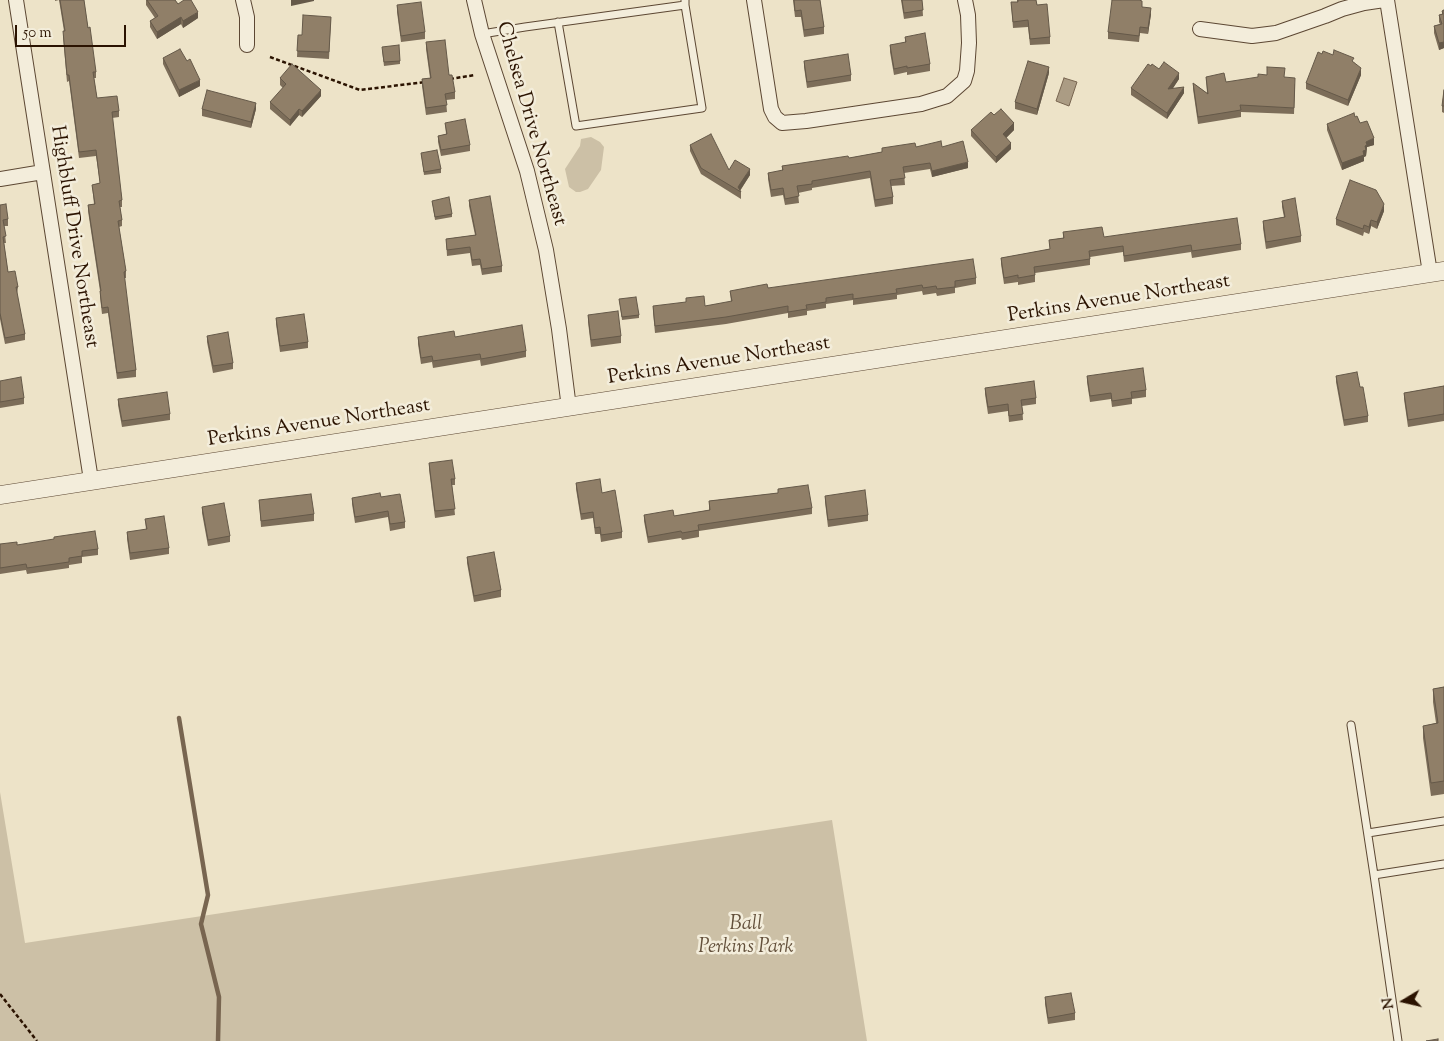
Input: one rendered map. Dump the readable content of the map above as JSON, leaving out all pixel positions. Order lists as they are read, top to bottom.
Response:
{
  "streets": {
    "street": ["Chelsea Drive Northeast", "Highbluff Drive Northeast", "Perkins Avenue Northeast"]
  },
  "crossings": [
    ["Chelsea Drive Northeast", "Perkins Avenue Northeast"],
    ["Highbluff Drive Northeast", "Perkins Avenue Northeast"]
  ],
  "parks": ["Ball Perkins Park"],
  "scale_bar": "50 m",
  "north": "left"
}
